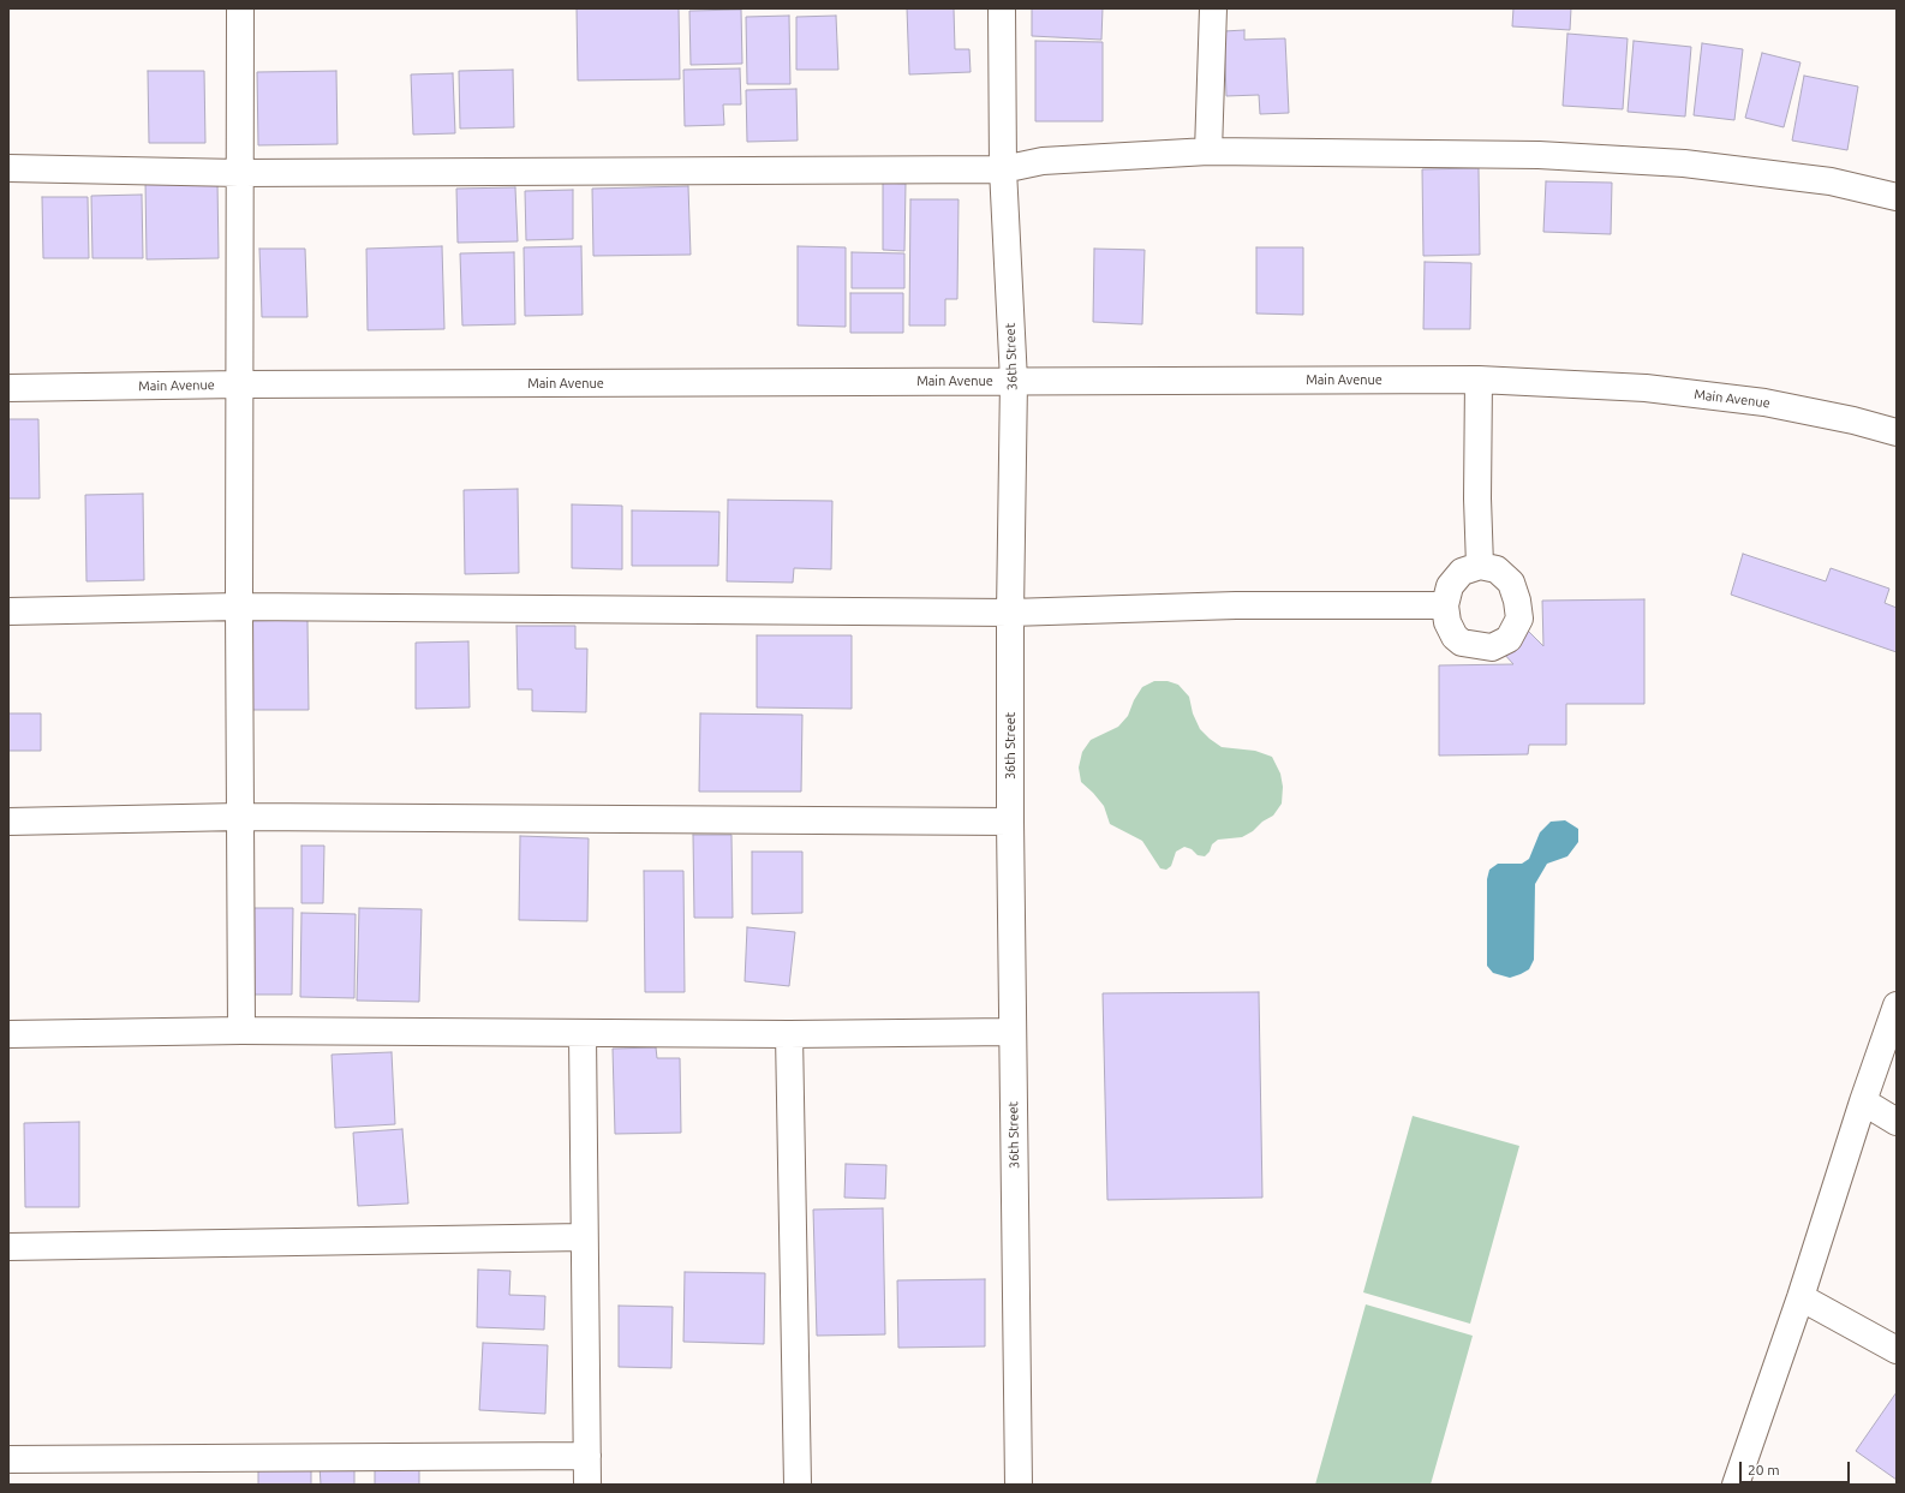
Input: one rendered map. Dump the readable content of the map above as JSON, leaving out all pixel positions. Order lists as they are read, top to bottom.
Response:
{
  "streets": {
    "street": ["36th Street", "Main Avenue"]
  },
  "crossings": [
    ["36th Street", "Main Avenue"]
  ],
  "scale_bar": "20 m"
}
